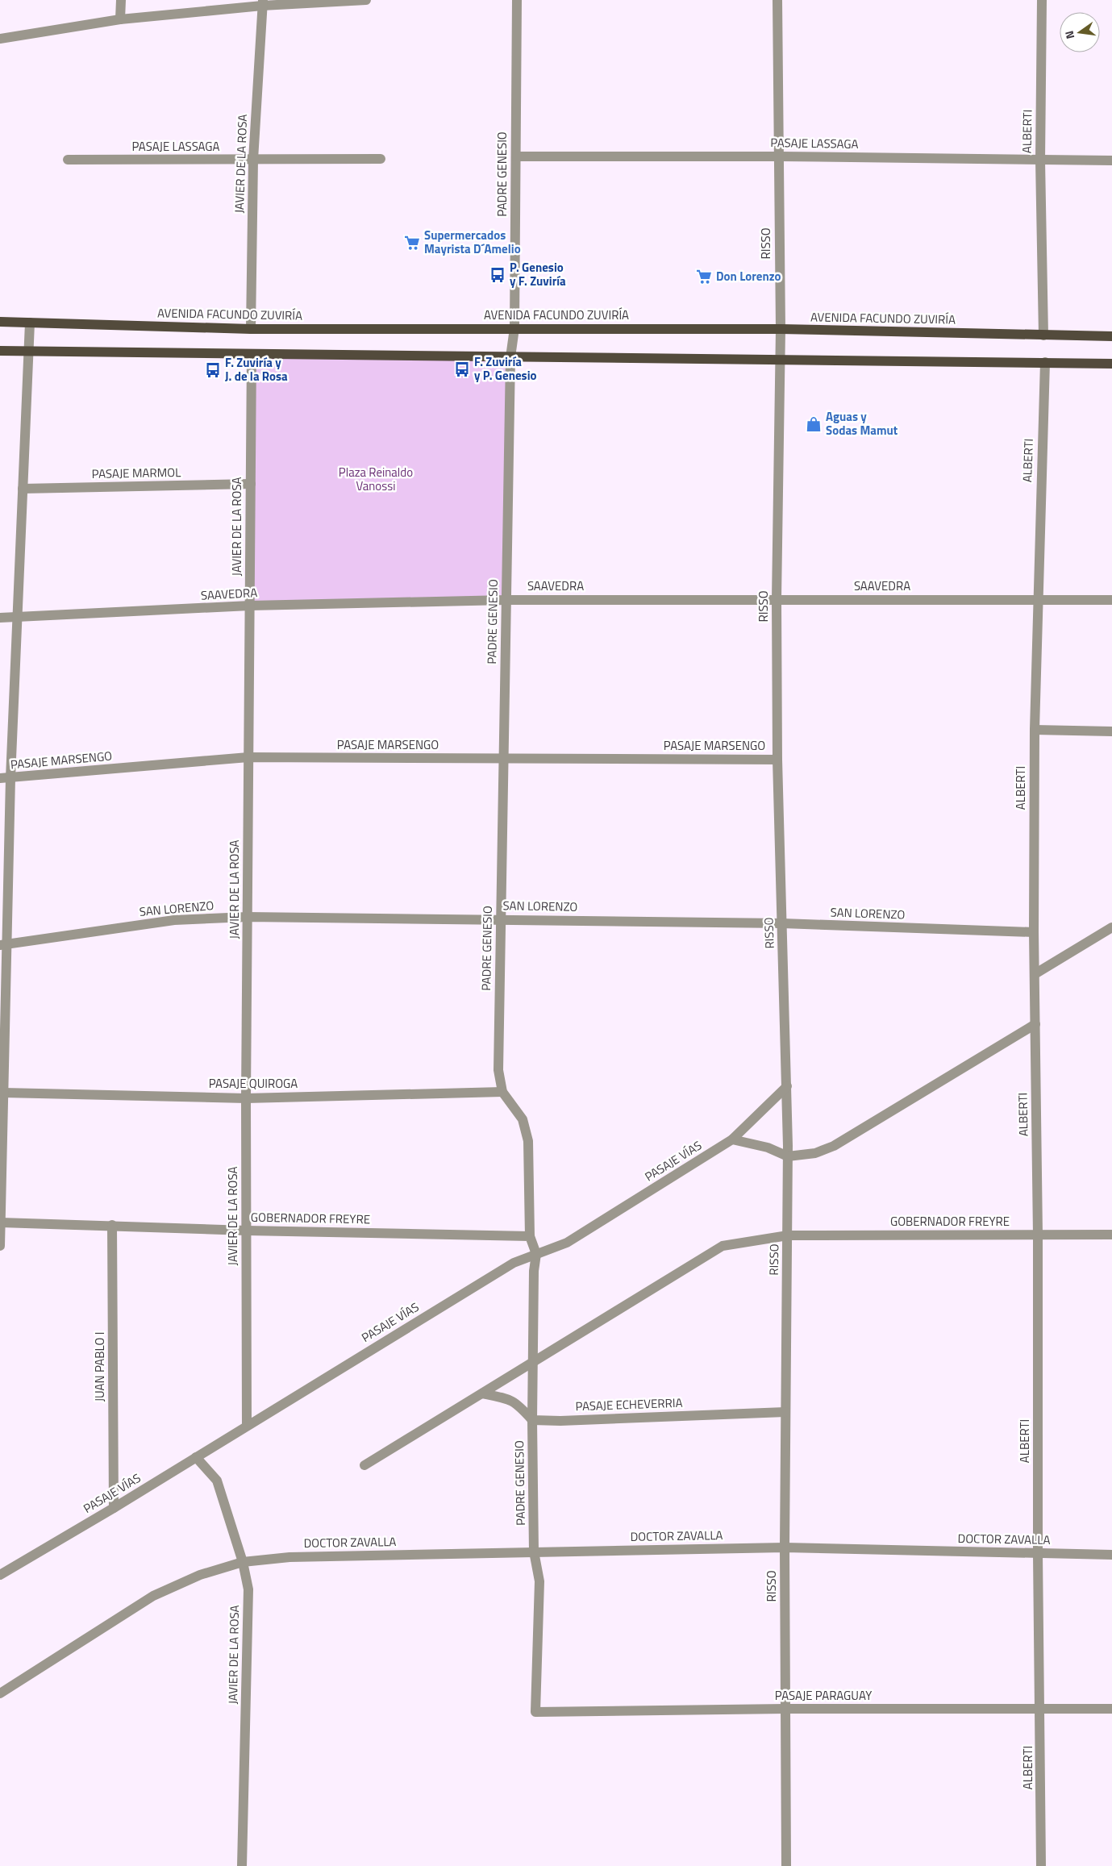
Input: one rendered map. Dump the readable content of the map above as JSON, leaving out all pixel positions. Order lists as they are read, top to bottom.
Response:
{
  "streets": {
    "main road": ["AVENIDA FACUNDO ZUVIRÍA"],
    "street": [
      "ALBERTI",
      "PASAJE LASSAGA",
      "JAVIER DE LA ROSA",
      "PADRE GENESIO",
      "RISSO",
      "PASAJE MARMOL",
      "SAAVEDRA",
      "PASAJE MARSENGO",
      "SAN LORENZO",
      "PASAJE QUIROGA",
      "PASAJE VÍAS",
      "GOBERNADOR FREYRE",
      "JUAN PABLO I",
      "PASAJE ECHEVERRIA",
      "DOCTOR ZAVALLA",
      "PASAJE PARAGUAY"
    ]
  },
  "crossings": [
    ["ALBERTI", "PASAJE LASSAGA"],
    ["ALBERTI", "AVENIDA FACUNDO ZUVIRÍA"],
    ["ALBERTI", "SAAVEDRA"],
    ["ALBERTI", "SAN LORENZO"],
    ["ALBERTI", "GOBERNADOR FREYRE"],
    ["ALBERTI", "DOCTOR ZAVALLA"],
    ["ALBERTI", "PASAJE PARAGUAY"],
    ["PASAJE LASSAGA", "JAVIER DE LA ROSA"],
    ["PASAJE LASSAGA", "PADRE GENESIO"],
    ["PASAJE LASSAGA", "RISSO"],
    ["JAVIER DE LA ROSA", "AVENIDA FACUNDO ZUVIRÍA"],
    ["JAVIER DE LA ROSA", "PASAJE MARMOL"],
    ["JAVIER DE LA ROSA", "SAAVEDRA"],
    ["JAVIER DE LA ROSA", "PASAJE MARSENGO"],
    ["JAVIER DE LA ROSA", "SAN LORENZO"],
    ["JAVIER DE LA ROSA", "PASAJE QUIROGA"],
    ["JAVIER DE LA ROSA", "PASAJE VÍAS"],
    ["JAVIER DE LA ROSA", "GOBERNADOR FREYRE"],
    ["JAVIER DE LA ROSA", "DOCTOR ZAVALLA"],
    ["PADRE GENESIO", "AVENIDA FACUNDO ZUVIRÍA"],
    ["PADRE GENESIO", "SAAVEDRA"],
    ["PADRE GENESIO", "PASAJE MARSENGO"],
    ["PADRE GENESIO", "SAN LORENZO"],
    ["PADRE GENESIO", "PASAJE QUIROGA"],
    ["PADRE GENESIO", "PASAJE VÍAS"],
    ["PADRE GENESIO", "GOBERNADOR FREYRE"],
    ["PADRE GENESIO", "PASAJE ECHEVERRIA"],
    ["PADRE GENESIO", "DOCTOR ZAVALLA"],
    ["PADRE GENESIO", "PASAJE PARAGUAY"],
    ["RISSO", "AVENIDA FACUNDO ZUVIRÍA"],
    ["RISSO", "SAAVEDRA"],
    ["RISSO", "PASAJE MARSENGO"],
    ["RISSO", "SAN LORENZO"],
    ["RISSO", "PASAJE VÍAS"],
    ["RISSO", "GOBERNADOR FREYRE"],
    ["RISSO", "PASAJE ECHEVERRIA"],
    ["RISSO", "DOCTOR ZAVALLA"],
    ["RISSO", "PASAJE PARAGUAY"],
    ["PASAJE VÍAS", "JUAN PABLO I"],
    ["GOBERNADOR FREYRE", "JUAN PABLO I"]
  ],
  "parks": ["Plaza Reinaldo Vanossi"],
  "places": {
    "supermarket": ["Supermercados Mayrista D´Amelio", "Don Lorenzo"],
    "bus stop": ["P. Genesio y F. Zuviría", "F. Zuviría y P. Genesio", "F. Zuviría y J. de la Rosa"],
    "shop": ["Aguas y Sodas Mamut"]
  },
  "north": "left"
}
